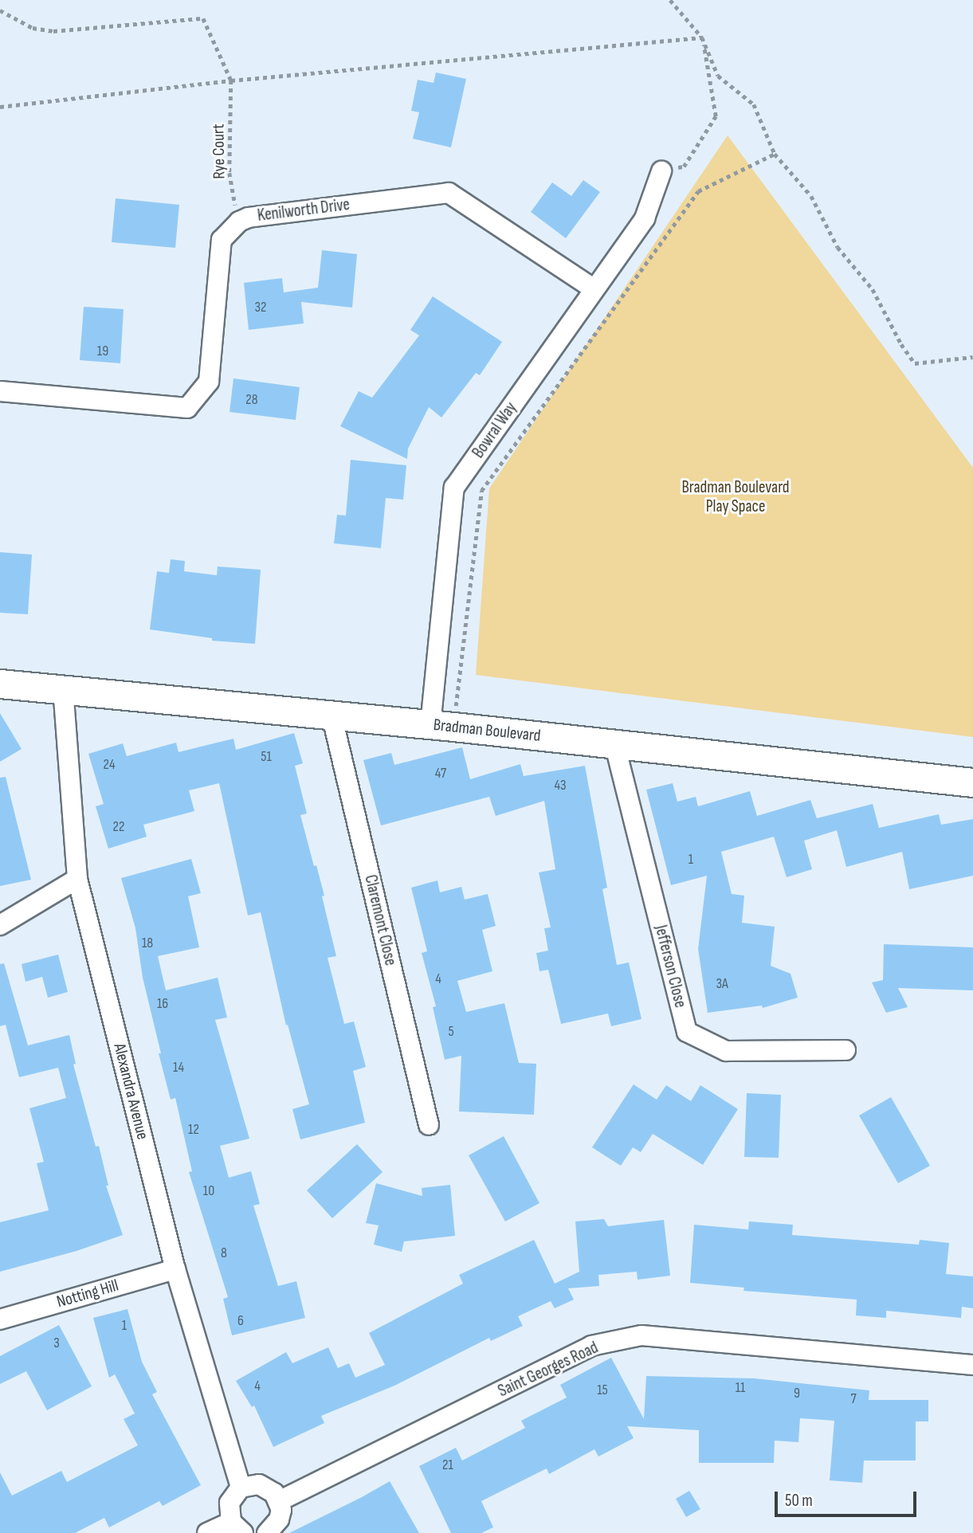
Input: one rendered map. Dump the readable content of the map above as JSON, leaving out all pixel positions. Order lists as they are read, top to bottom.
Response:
{
  "streets": {
    "street": [
      "Kenilworth Drive",
      "Bowral Way",
      "Bradman Boulevard",
      "Claremont Close",
      "Jefferson Close",
      "Alexandra Avenue",
      "Notting Hill",
      "Saint Georges Road"
    ],
    "path": ["Rye Court"]
  },
  "crossings": [
    ["Rye Court", "Kenilworth Drive"],
    ["Kenilworth Drive", "Bowral Way"],
    ["Bowral Way", "Bradman Boulevard"],
    ["Bradman Boulevard", "Claremont Close"],
    ["Bradman Boulevard", "Jefferson Close"],
    ["Bradman Boulevard", "Alexandra Avenue"],
    ["Alexandra Avenue", "Notting Hill"]
  ],
  "parks": ["Bradman Boulevard Play Space"],
  "house_numbers": [
    "32",
    "19",
    "28",
    "51",
    "24",
    "47",
    "43",
    "22",
    "1",
    "18",
    "4",
    "3A",
    "16",
    "5",
    "14",
    "12",
    "10",
    "8",
    "6",
    "1",
    "3",
    "4",
    "11",
    "15",
    "9",
    "7",
    "21"
  ],
  "scale_bar": "50 m"
}
